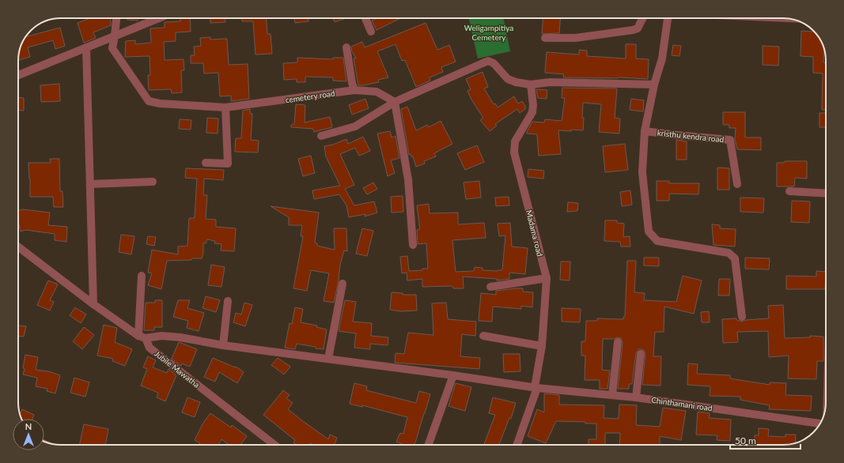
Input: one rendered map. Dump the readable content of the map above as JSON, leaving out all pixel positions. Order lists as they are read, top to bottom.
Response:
{
  "streets": {
    "street": [
      "cemetery road",
      "kristhu kendra road",
      "Madama road",
      "Jubile Mawatha",
      "Chinthamani road"
    ]
  },
  "crossings": [
    ["Madama road", "Chinthamani road"],
    ["Jubile Mawatha", "Chinthamani road"]
  ],
  "parks": ["Weligampitiya Cemetery"],
  "scale_bar": "50 m",
  "north": "top"
}
